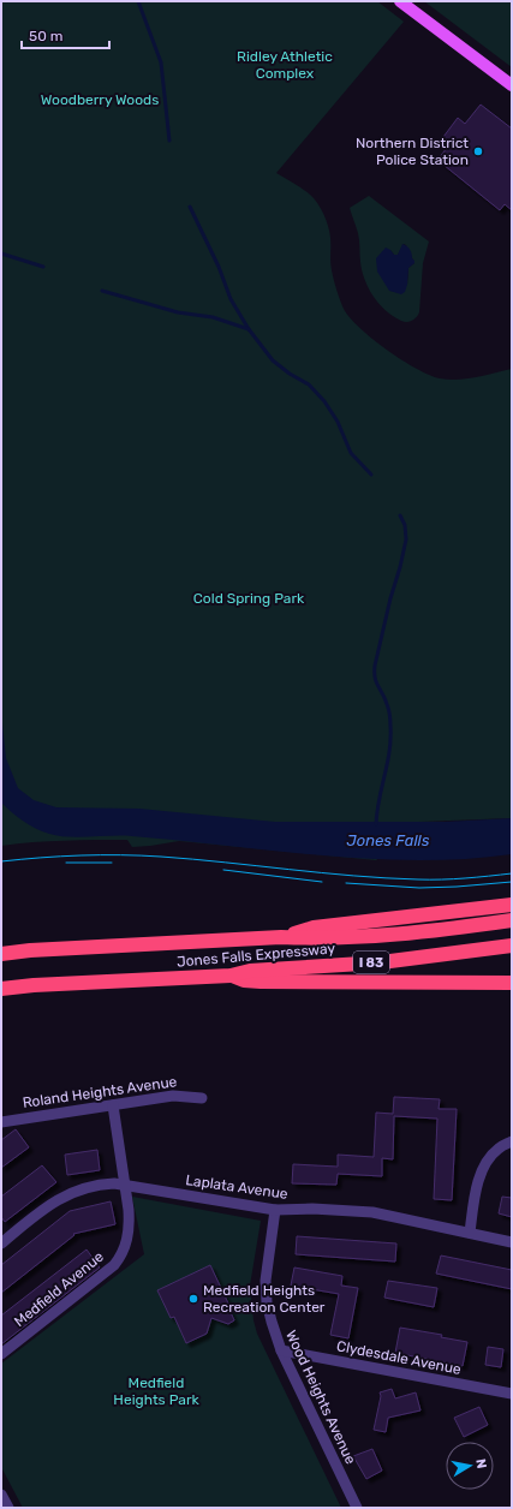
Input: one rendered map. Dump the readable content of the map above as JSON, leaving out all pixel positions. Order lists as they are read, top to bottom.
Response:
{
  "streets": {
    "highway": ["Jones Falls Expressway", "I 83"],
    "street": [
      "Roland Heights Avenue",
      "Laplata Avenue",
      "Medfield Avenue",
      "Clydesdale Avenue",
      "Wood Heights Avenue"
    ]
  },
  "crossings": [
    ["Roland Heights Avenue", "Medfield Avenue"],
    ["Laplata Avenue", "Medfield Avenue"],
    ["Laplata Avenue", "Wood Heights Avenue"],
    ["Clydesdale Avenue", "Wood Heights Avenue"]
  ],
  "water": ["Jones Falls"],
  "parks": [
    "Ridley Athletic Complex",
    "Woodberry Woods",
    "Cold Spring Park",
    "Medfield Heights Park"
  ],
  "places": ["Northern District Police Station", "Medfield Heights Recreation Center"],
  "scale_bar": "50 m",
  "north": "right"
}
